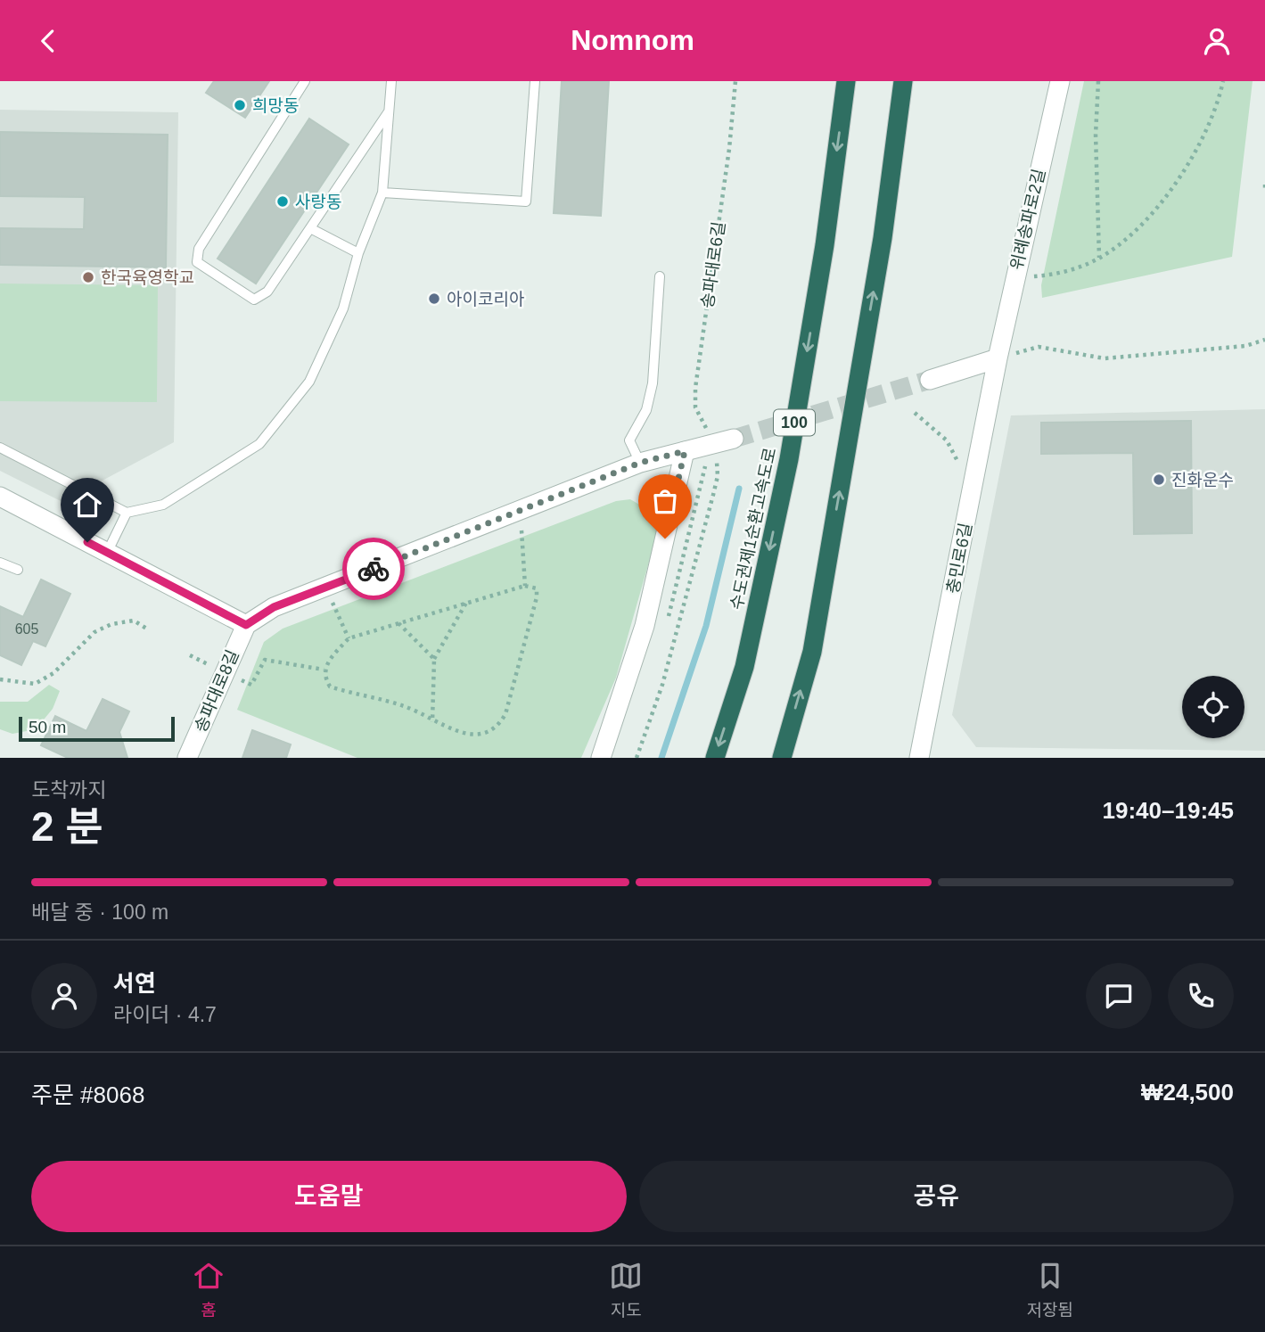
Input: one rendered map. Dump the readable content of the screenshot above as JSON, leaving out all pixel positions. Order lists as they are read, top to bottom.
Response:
{
  "streets": {
    "highway": ["100", "수도권제1순환고속도로"],
    "street": ["위례송파로2길", "충민로6길", "송파대로8길"],
    "path": ["송파대로6길"]
  },
  "crossings": [
    ["위례송파로2길", "충민로6길"]
  ],
  "places": [
    "희망동",
    "사랑동",
    "한국육영학교",
    "아이코리아",
    "진화운수"
  ],
  "house_numbers": ["605"],
  "scale_bar": "50 m",
  "page": {
    "header": "Nomnom",
    "scale": "50 m",
    "heading": ["2 분", "도착까지", "19:40–19:45"],
    "panel": [
      "서연",
      "라이더 · 4.7",
      "주문 #8068",
      "₩24,500"
    ],
    "bar": "배달 중 · 100 m",
    "buttons": ["도움말", "공유"],
    "tabs": ["홈", "지도", "저장됨"]
  }
}
